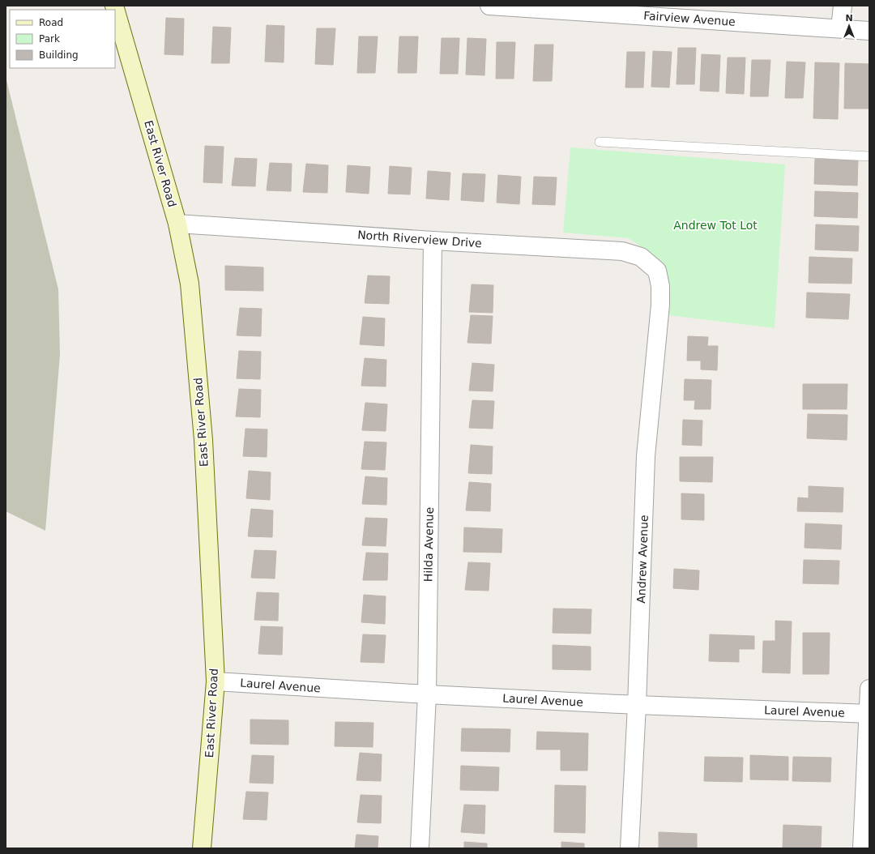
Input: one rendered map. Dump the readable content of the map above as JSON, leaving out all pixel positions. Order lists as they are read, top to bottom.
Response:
{
  "streets": {
    "street": [
      "Fairview Avenue",
      "East River Road",
      "North Riverview Drive",
      "Hilda Avenue",
      "Andrew Avenue",
      "Laurel Avenue"
    ]
  },
  "crossings": [
    ["East River Road", "North Riverview Drive"],
    ["East River Road", "Laurel Avenue"],
    ["North Riverview Drive", "Hilda Avenue"],
    ["North Riverview Drive", "Andrew Avenue"],
    ["Hilda Avenue", "Laurel Avenue"],
    ["Andrew Avenue", "Laurel Avenue"]
  ],
  "parks": ["Andrew Tot Lot"],
  "legend": ["Road", "Park", "Building"],
  "north": "top"
}
